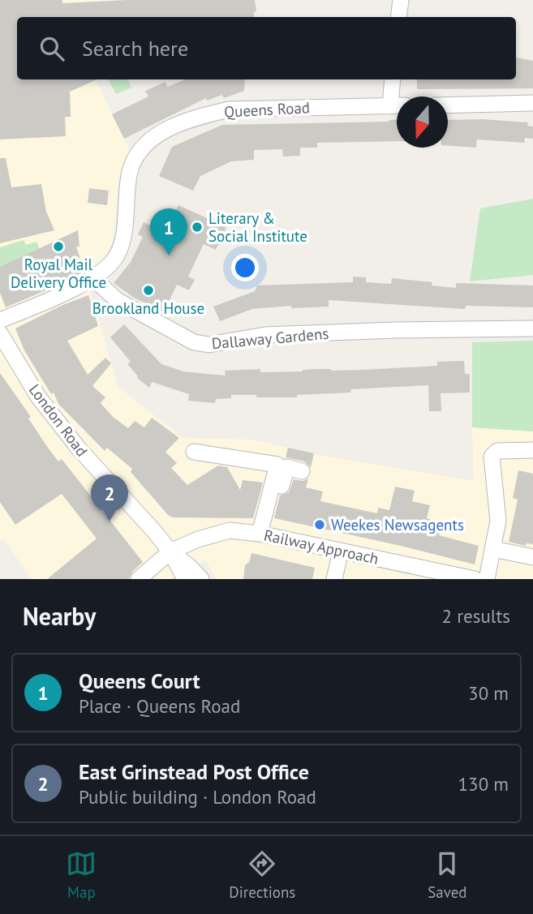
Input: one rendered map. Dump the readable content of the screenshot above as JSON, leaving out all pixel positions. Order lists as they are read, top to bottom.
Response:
{
  "streets": {
    "street": [
      "Queens Road",
      "Dallaway Gardens",
      "London Road",
      "Railway Approach"
    ]
  },
  "crossings": [
    ["Queens Road", "Dallaway Gardens"],
    ["London Road", "Railway Approach"]
  ],
  "places": [
    "Literary & Social Institute",
    "Royal Mail Delivery Office",
    "Brookland House",
    "Weekes Newsagents"
  ],
  "north": "bottom",
  "page": {
    "search": "Search here",
    "pins": ["1", "2"],
    "heading": ["Nearby", "2 results"],
    "list": [
      {
        "mark": "1",
        "name": "Queens Court",
        "note": "Place · Queens Road",
        "value": "30 m"
      },
      {
        "mark": "2",
        "name": "East Grinstead Post Office",
        "note": "Public building · London Road",
        "value": "130 m"
      }
    ],
    "nav": ["Map", "Directions", "Saved"]
  }
}
